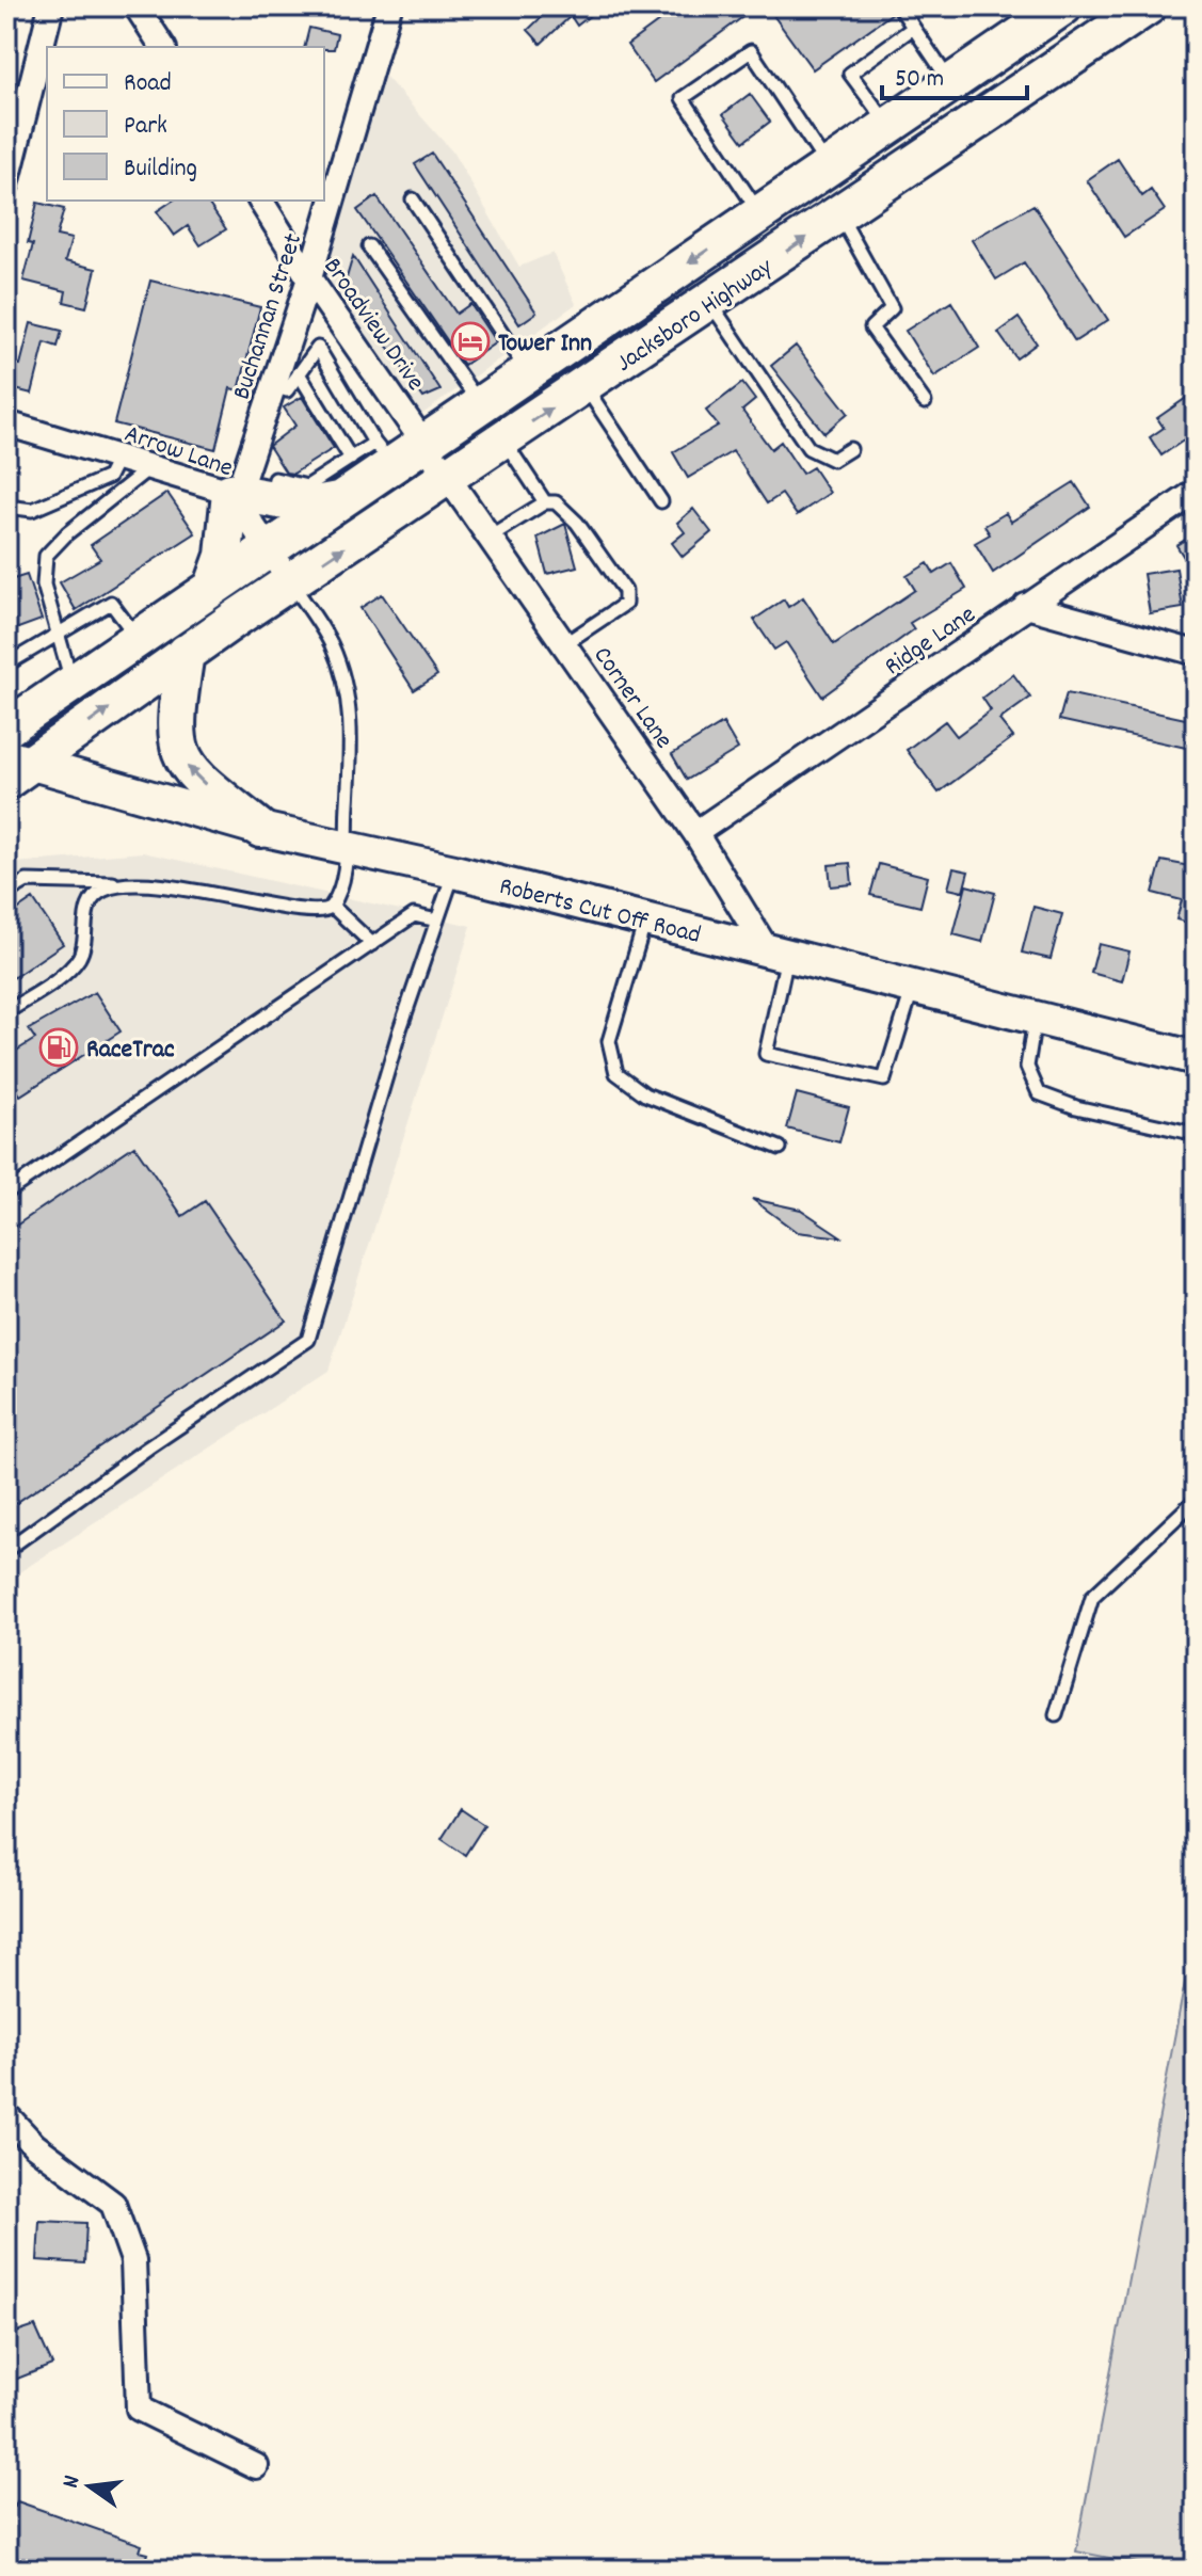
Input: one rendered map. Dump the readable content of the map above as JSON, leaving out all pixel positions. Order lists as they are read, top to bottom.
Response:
{
  "streets": {
    "main road": ["Jacksboro Highway"],
    "street": [
      "Buchannan Street",
      "Broadview Drive",
      "Arrow Lane",
      "Ridge Lane",
      "Corner Lane",
      "Roberts Cut Off Road"
    ]
  },
  "crossings": [
    ["Jacksboro Highway", "Broadview Drive"],
    ["Jacksboro Highway", "Arrow Lane"],
    ["Jacksboro Highway", "Corner Lane"],
    ["Jacksboro Highway", "Roberts Cut Off Road"],
    ["Buchannan Street", "Broadview Drive"],
    ["Buchannan Street", "Arrow Lane"],
    ["Broadview Drive", "Corner Lane"],
    ["Ridge Lane", "Corner Lane"],
    ["Corner Lane", "Roberts Cut Off Road"]
  ],
  "places": {
    "hotel": ["Tower Inn"],
    "fuel station": ["RaceTrac"]
  },
  "legend": ["Road", "Park", "Building"],
  "scale_bar": "50 m",
  "north": "left"
}
